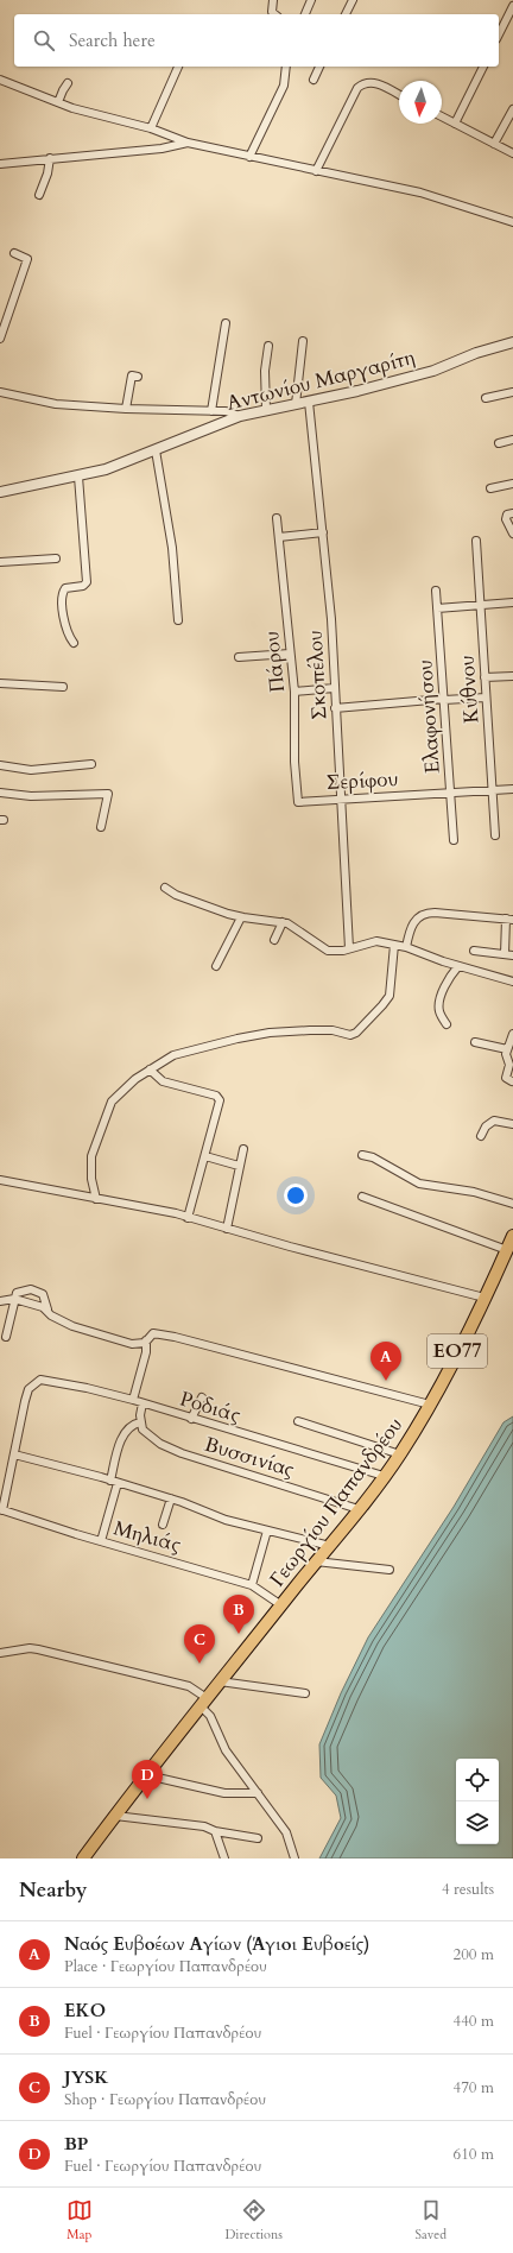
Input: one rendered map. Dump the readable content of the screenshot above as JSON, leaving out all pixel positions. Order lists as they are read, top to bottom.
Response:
{
  "streets": {
    "main road": ["ΕΟ77", "Γεωργίου Παπανδρέου"],
    "street": [
      "Αντωνίου Μαργαρίτη",
      "Πάρου",
      "Σκοπέλου",
      "Κύθνου",
      "Ελαφονήσου",
      "Σερίφου",
      "Ροδιάς",
      "Βυσσινίας",
      "Μηλιάς"
    ]
  },
  "crossings": [
    ["Αντωνίου Μαργαρίτη", "Σκοπέλου"],
    ["Πάρου", "Σερίφου"],
    ["Σκοπέλου", "Σερίφου"],
    ["Κύθνου", "Σερίφου"],
    ["Ελαφονήσου", "Σερίφου"],
    ["Ροδιάς", "Γεωργίου Παπανδρέου"],
    ["Βυσσινίας", "Γεωργίου Παπανδρέου"],
    ["Γεωργίου Παπανδρέου", "Μηλιάς"]
  ],
  "north": "bottom",
  "page": {
    "search": "Search here",
    "pins": [
      "A",
      "B",
      "C",
      "D"
    ],
    "heading": ["Nearby", "4 results"],
    "list": [
      {
        "mark": "A",
        "name": "Ναός Ευβοέων Αγίων (Άγιοι Ευβοείς)",
        "note": "Place · Γεωργίου Παπανδρέου",
        "value": "200 m"
      },
      {
        "mark": "B",
        "name": "ΕΚΟ",
        "note": "Fuel · Γεωργίου Παπανδρέου",
        "value": "440 m"
      },
      {
        "mark": "C",
        "name": "JYSK",
        "note": "Shop · Γεωργίου Παπανδρέου",
        "value": "470 m"
      },
      {
        "mark": "D",
        "name": "BP",
        "note": "Fuel · Γεωργίου Παπανδρέου",
        "value": "610 m"
      }
    ],
    "nav": ["Map", "Directions", "Saved"]
  }
}
